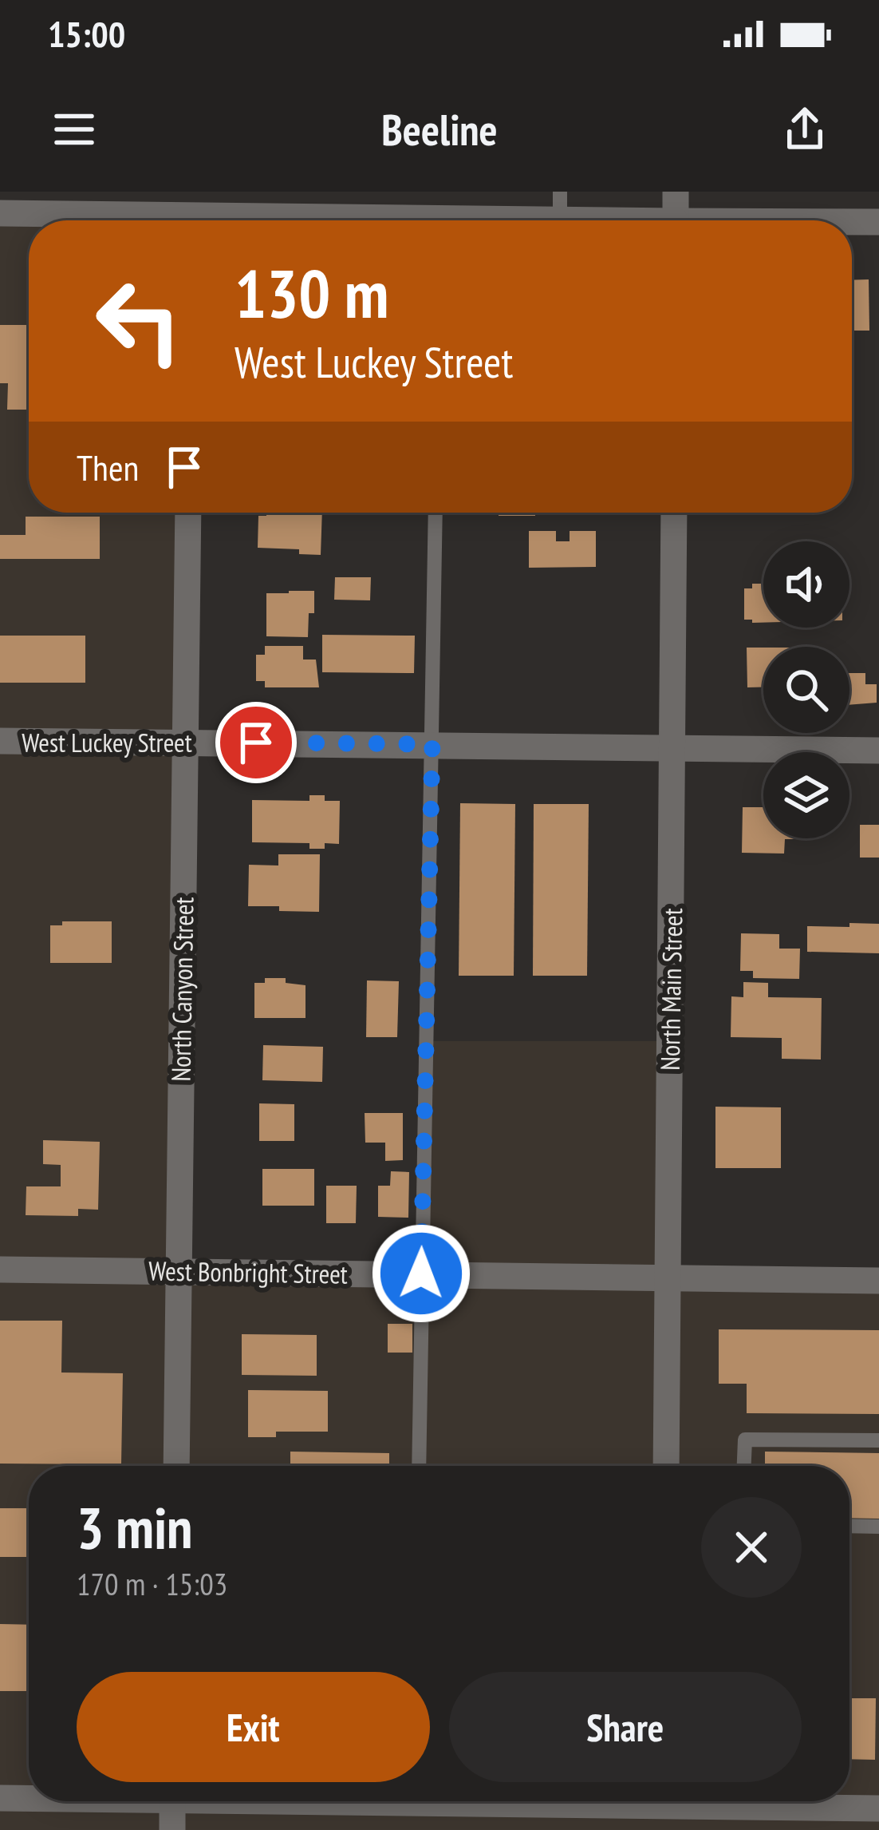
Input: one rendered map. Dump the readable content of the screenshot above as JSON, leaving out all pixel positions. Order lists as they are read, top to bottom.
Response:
{
  "streets": {
    "street": [
      "West Luckey Street",
      "North Canyon Street",
      "North Main Street",
      "West Bonbright Street"
    ]
  },
  "crossings": [
    ["West Luckey Street", "North Canyon Street"],
    ["West Luckey Street", "North Main Street"],
    ["North Canyon Street", "West Bonbright Street"],
    ["North Main Street", "West Bonbright Street"]
  ],
  "page": {
    "status": "15:00",
    "header": "Beeline",
    "turn": ["130 m", "West Luckey Street"],
    "then": "Then",
    "heading": ["3 min", "170 m · 15:03"],
    "buttons": ["Exit", "Share"]
  }
}
